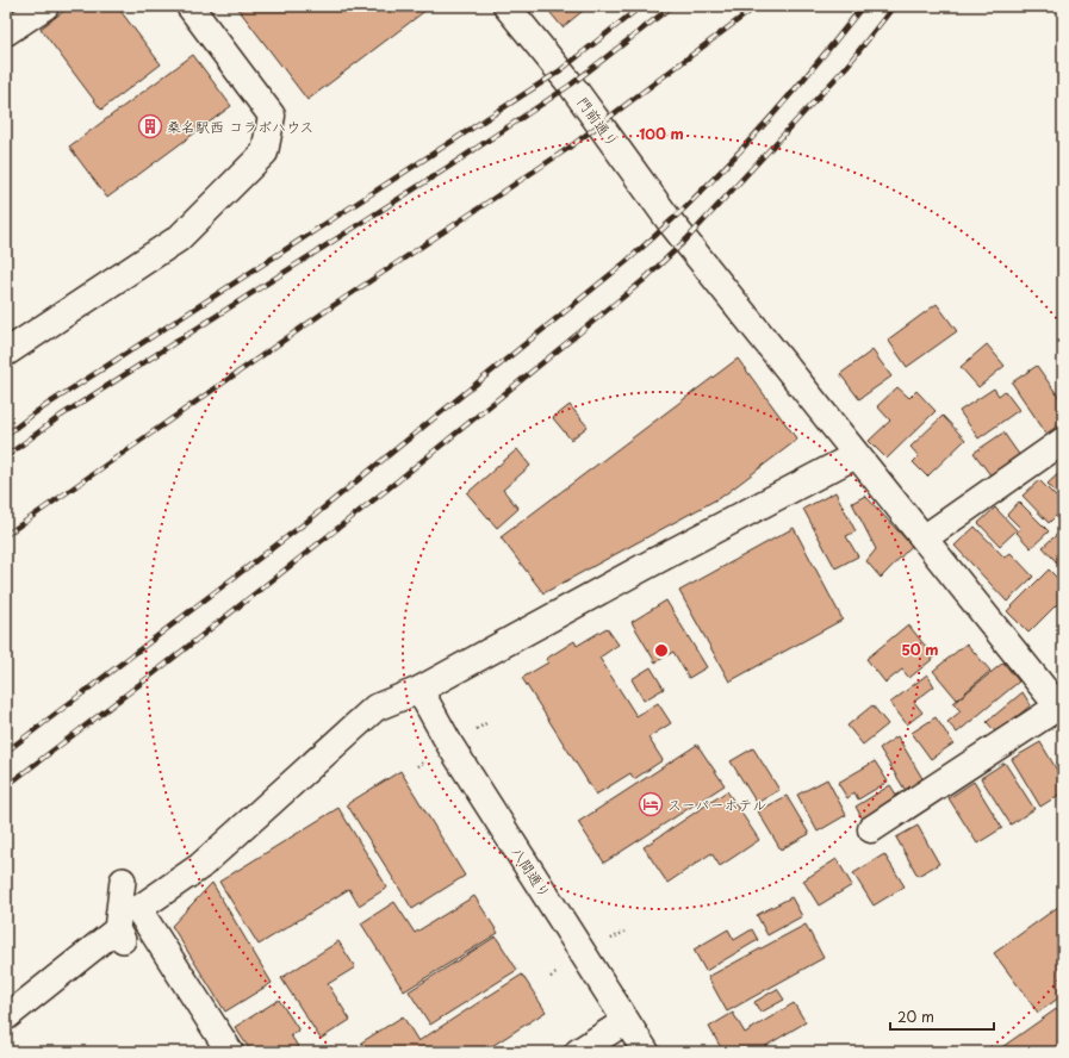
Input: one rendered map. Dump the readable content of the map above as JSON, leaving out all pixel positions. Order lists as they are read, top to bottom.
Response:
{
  "streets": {
    "street": ["門前通り", "八間通り"]
  },
  "places": {
    "building": ["桑名駅西 コラボハウス"],
    "hotel": ["スーパーホテル"]
  },
  "scale_bar": "20 m",
  "rings": ["100 m", "50 m"]
}
